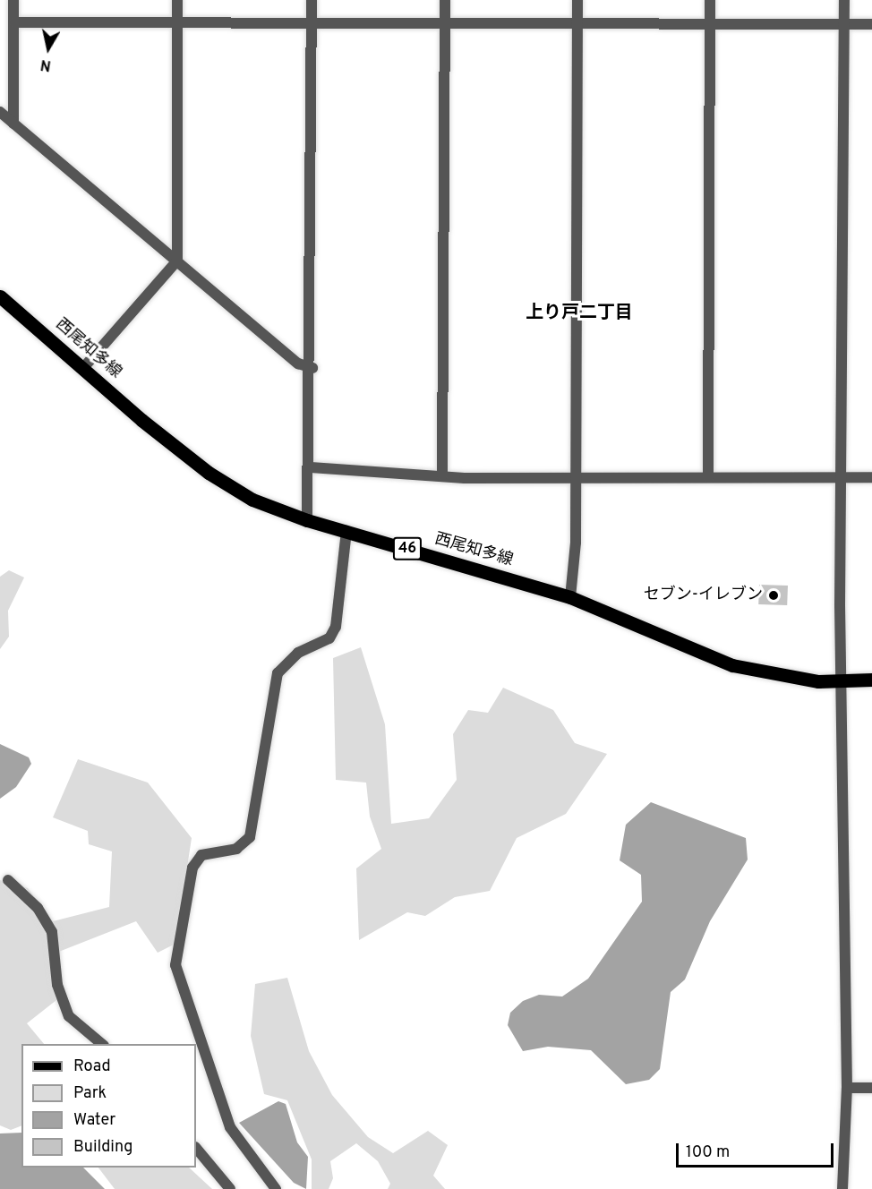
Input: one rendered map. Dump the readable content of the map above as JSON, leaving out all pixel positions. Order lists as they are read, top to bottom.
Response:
{
  "streets": {
    "main road": ["西尾知多線", "46"]
  },
  "districts": ["上り戸二丁目"],
  "places": ["セブン-イレブン"],
  "legend": [
    "Road",
    "Park",
    "Water",
    "Building"
  ],
  "scale_bar": "100 m",
  "north": "bottom"
}
